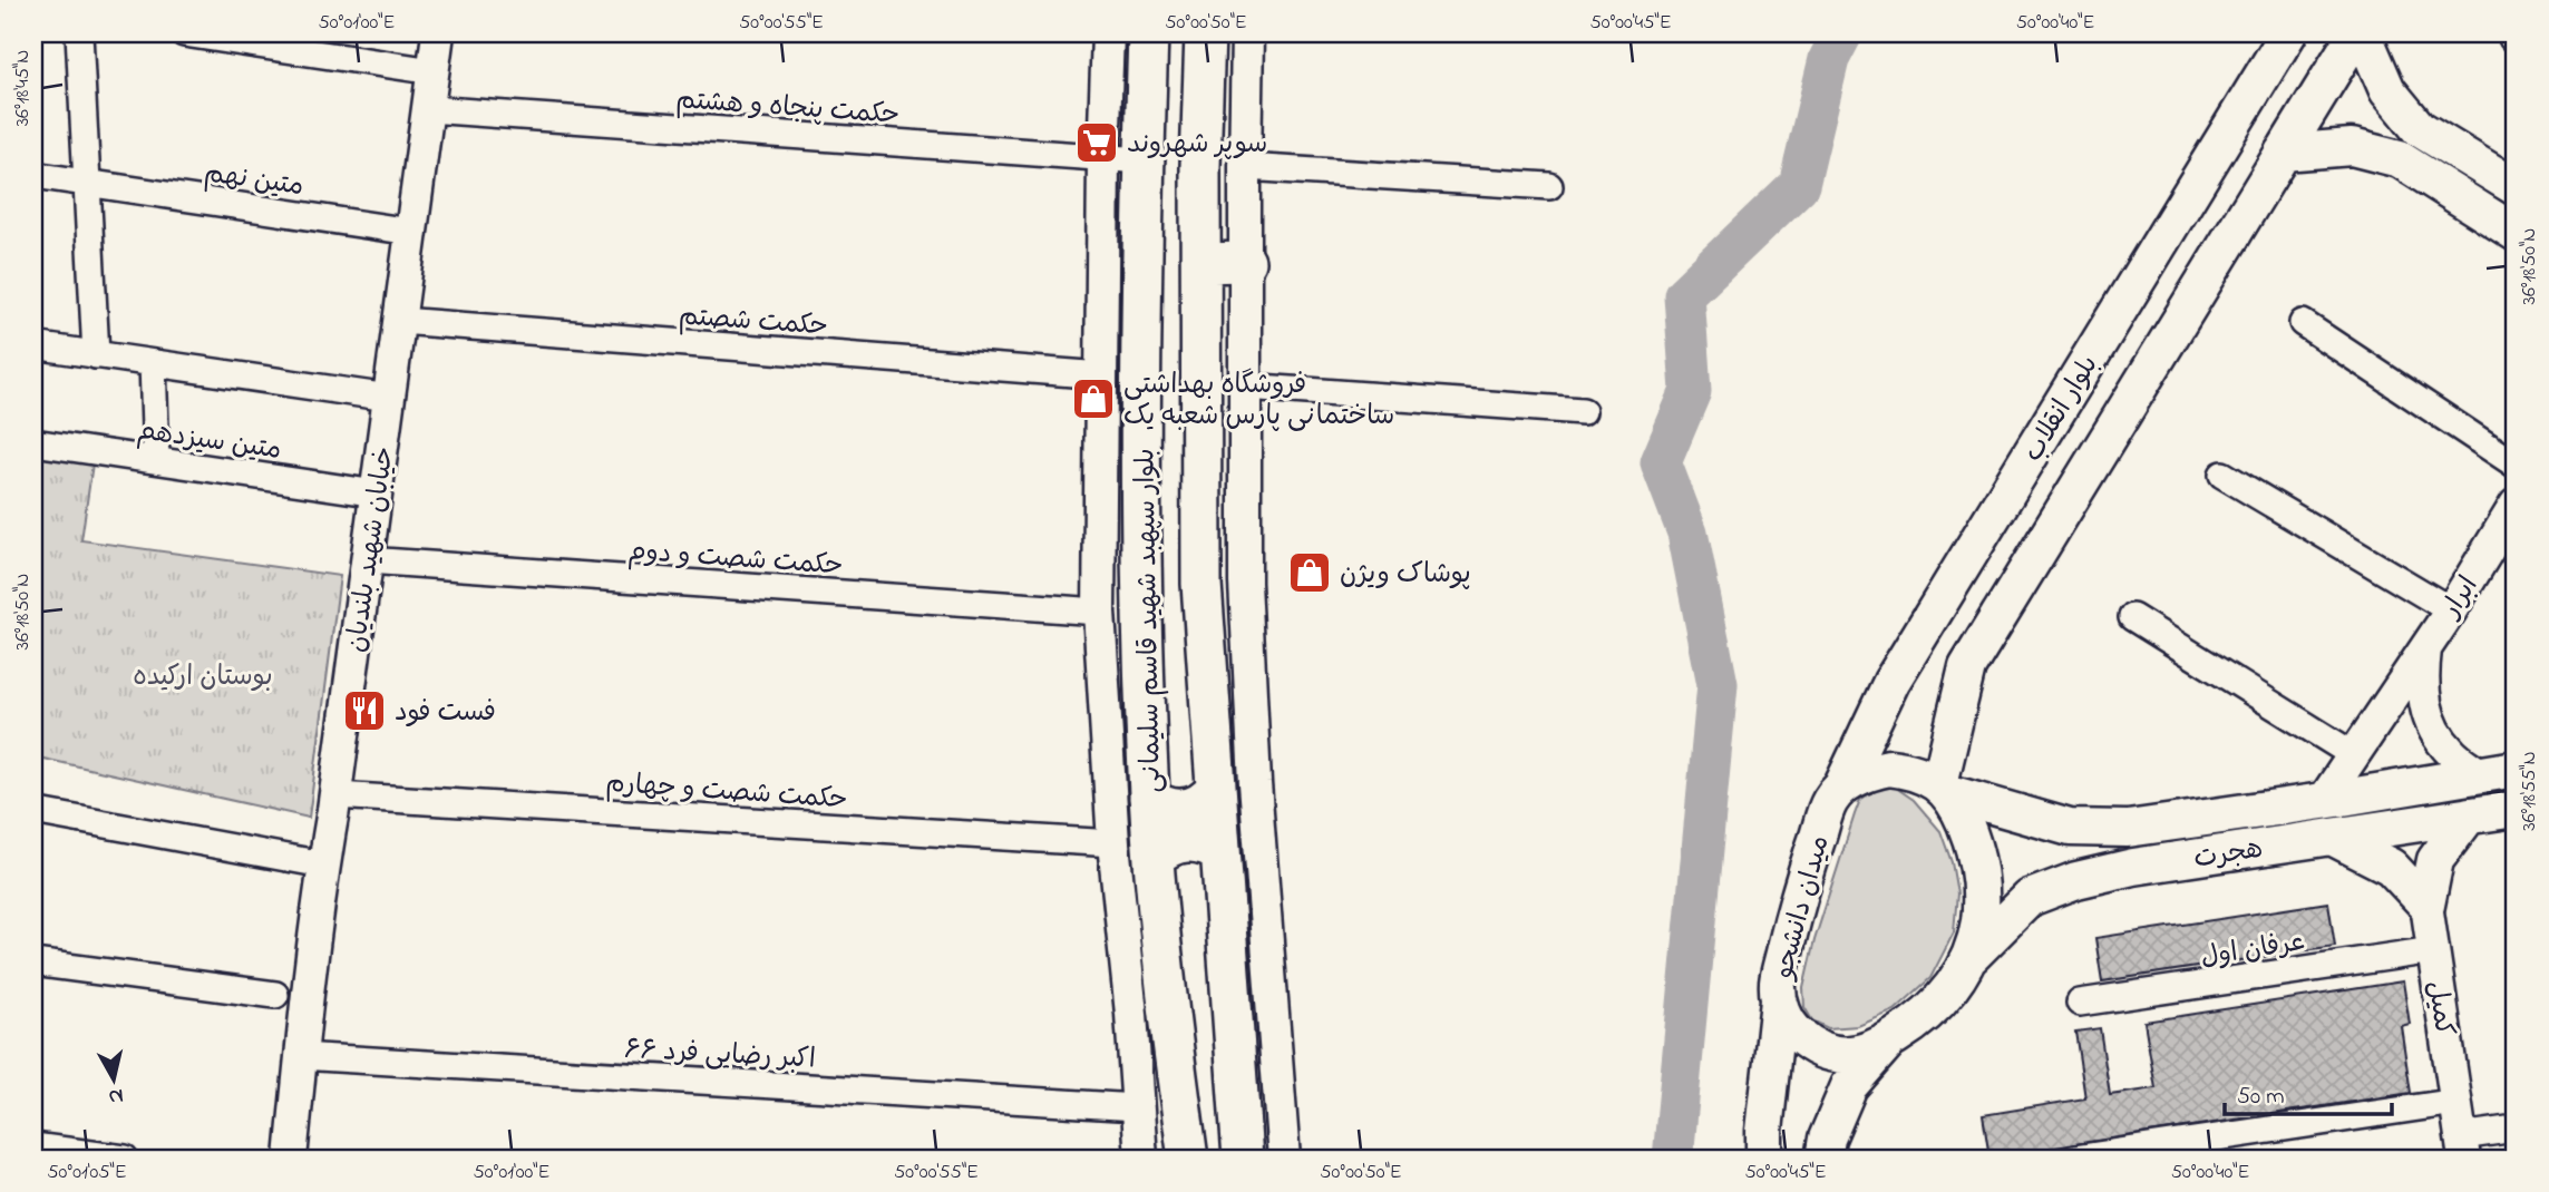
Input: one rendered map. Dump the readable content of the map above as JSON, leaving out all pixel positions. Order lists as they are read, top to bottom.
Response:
{
  "streets": {
    "main road": [
      "بلوار انقلاب",
      "بلوار سپهبد شهید قاسم سلیمانی",
      "هجرت",
      "میدان دانشجو"
    ],
    "street": [
      "حکمت پنجاه و هشتم",
      "متین نهم",
      "حکمت شصتم",
      "متین سیزدهم",
      "خیابان شهید بلندیان",
      "حکمت شصت و دوم",
      "ابرار",
      "حکمت شصت و چهارم",
      "عرفان اول",
      "کمیل",
      "۶۶ اکبر رضایی فرد"
    ]
  },
  "crossings": [
    ["حکمت پنجاه و هشتم", "خیابان شهید بلندیان"],
    ["حکمت پنجاه و هشتم", "بلوار سپهبد شهید قاسم سلیمانی"],
    ["متین نهم", "خیابان شهید بلندیان"],
    ["حکمت شصتم", "خیابان شهید بلندیان"],
    ["بلوار انقلاب", "هجرت"],
    ["بلوار انقلاب", "میدان دانشجو"],
    ["متین سیزدهم", "خیابان شهید بلندیان"],
    ["خیابان شهید بلندیان", "حکمت شصت و دوم"],
    ["خیابان شهید بلندیان", "حکمت شصت و چهارم"],
    ["خیابان شهید بلندیان", "۶۶ اکبر رضایی فرد"],
    ["ابرار", "هجرت"],
    ["هجرت", "میدان دانشجو"],
    ["عرفان اول", "کمیل"]
  ],
  "parks": ["بوستان ارکیده"],
  "places": {
    "supermarket": ["سوپر شهروند"],
    "shop": ["فروشگاه بهداشتی ساختمانی پارس شعبه یک", "پوشاک ویژن"],
    "restaurant": ["فست فود"]
  },
  "scale_bar": "50 m",
  "north": "bottom",
  "coordinates": [
    "50°01'00\"E",
    "50°00'55\"E",
    "50°00'50\"E",
    "50°00'45\"E",
    "50°00'40\"E",
    "36°18'45\"N",
    "36°18'50\"N",
    "36°18'55\"N",
    "50°01'05\"E"
  ]
}
